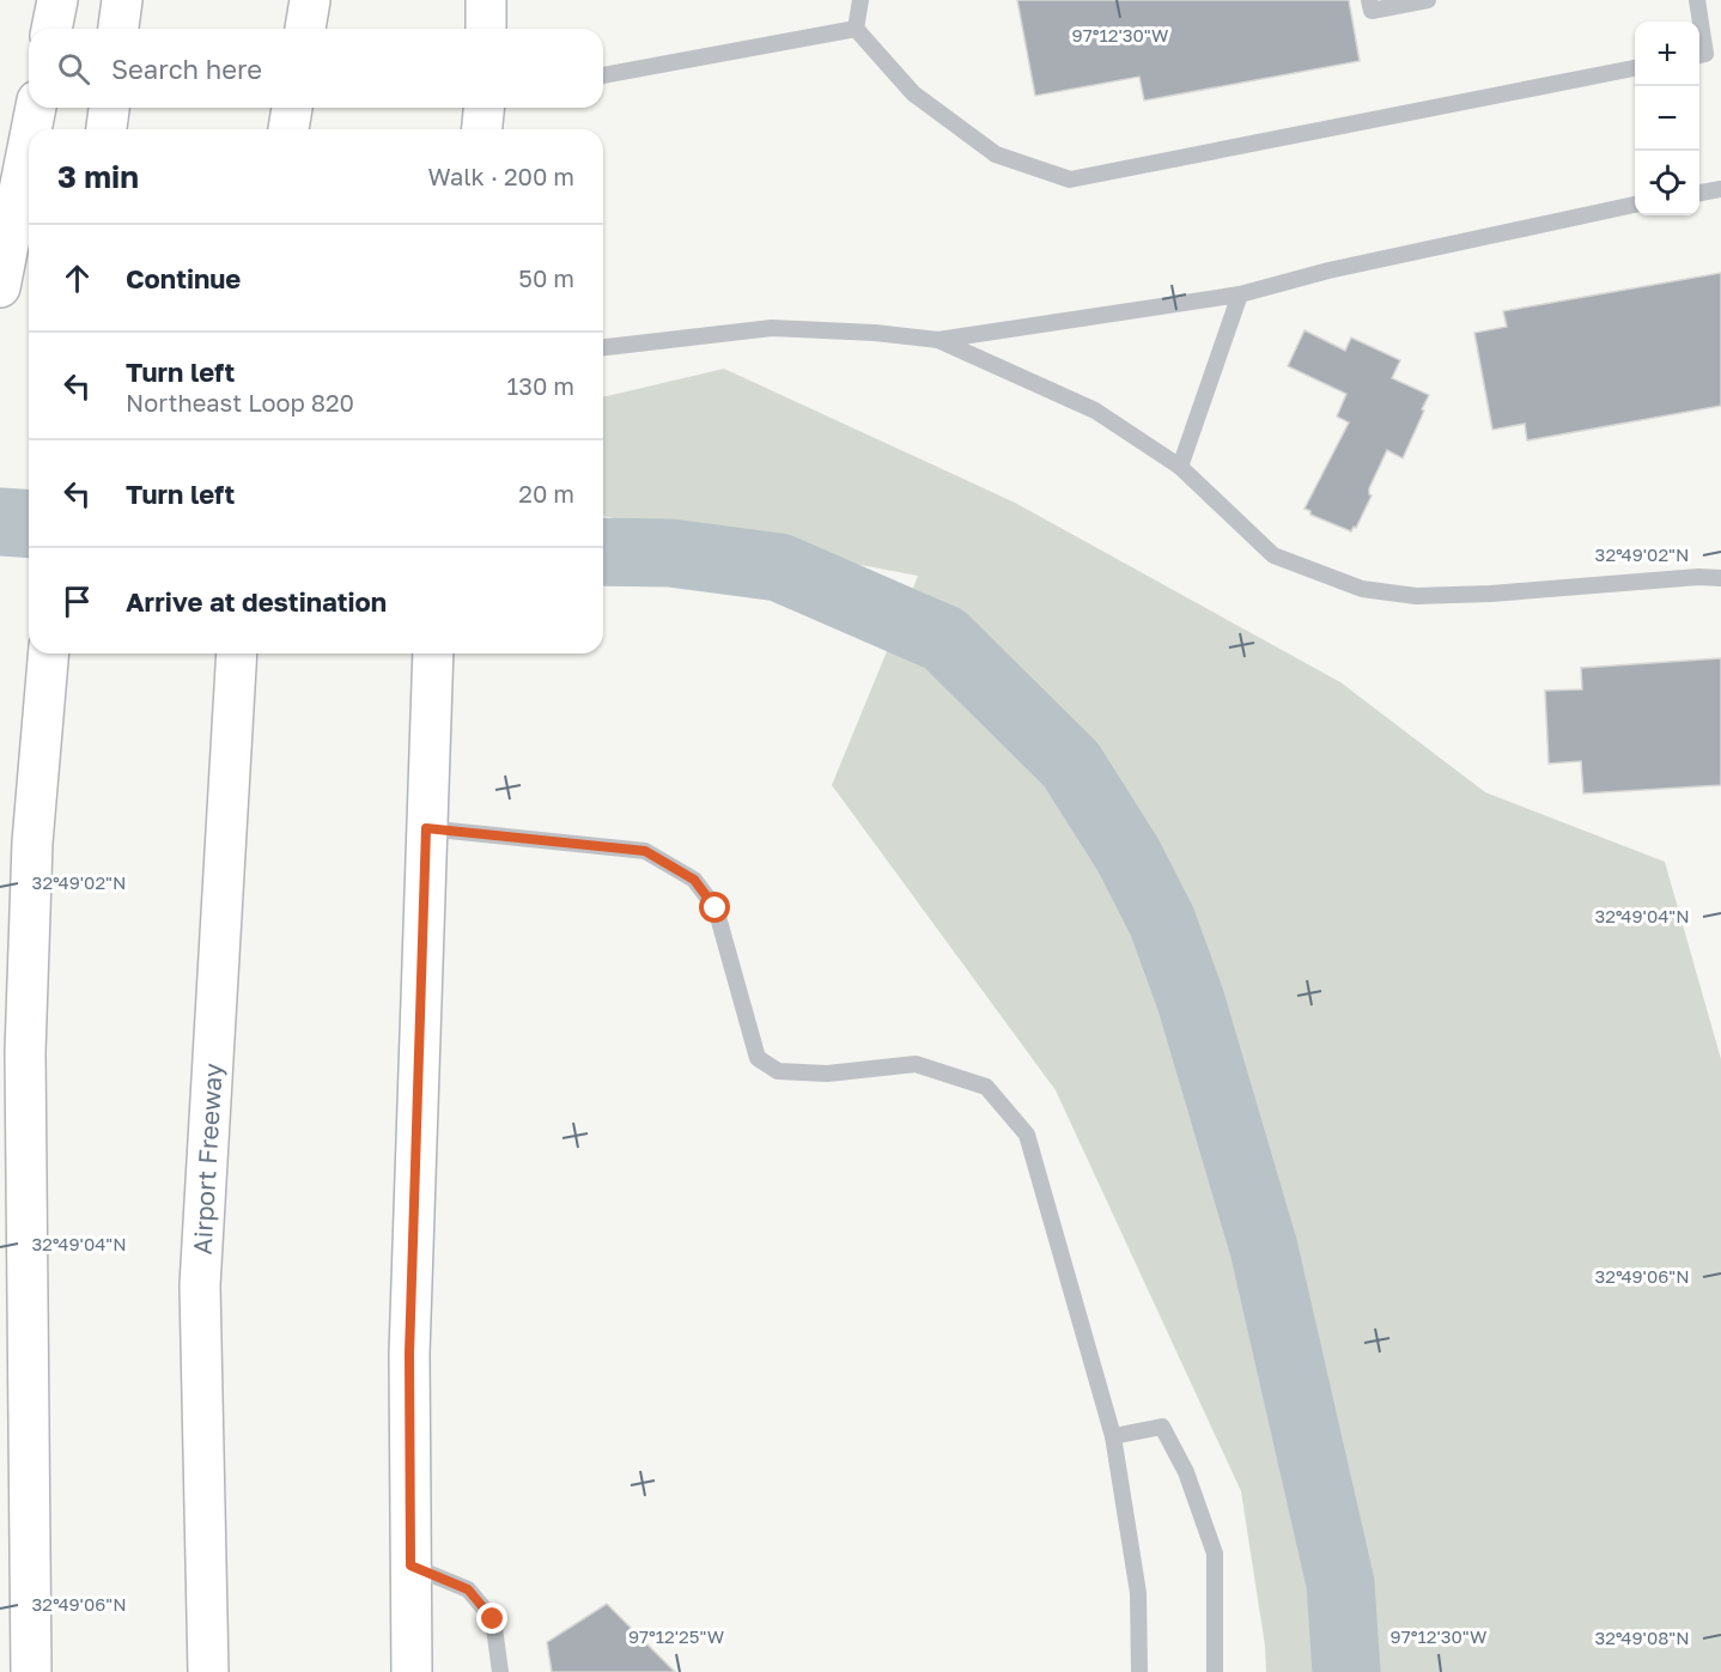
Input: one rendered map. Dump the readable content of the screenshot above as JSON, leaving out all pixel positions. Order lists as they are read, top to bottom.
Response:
{
  "streets": {
    "main road": ["Airport Freeway"]
  },
  "page": {
    "map_buttons": ["+", "−"],
    "search": "Search here",
    "heading": ["3 min", "Walk · 200 m"],
    "list": [
      ["Continue", "50 m"],
      ["Turn left", "Northeast Loop 820", "130 m"],
      ["Turn left", "20 m"],
      "Arrive at destination"
    ]
  },
  "coordinates": [
    "97°12'30\"W",
    "32°49'02\"N",
    "32°49'04\"N",
    "32°49'06\"N",
    "97°12'25\"W",
    "32°49'08\"N"
  ]
}
